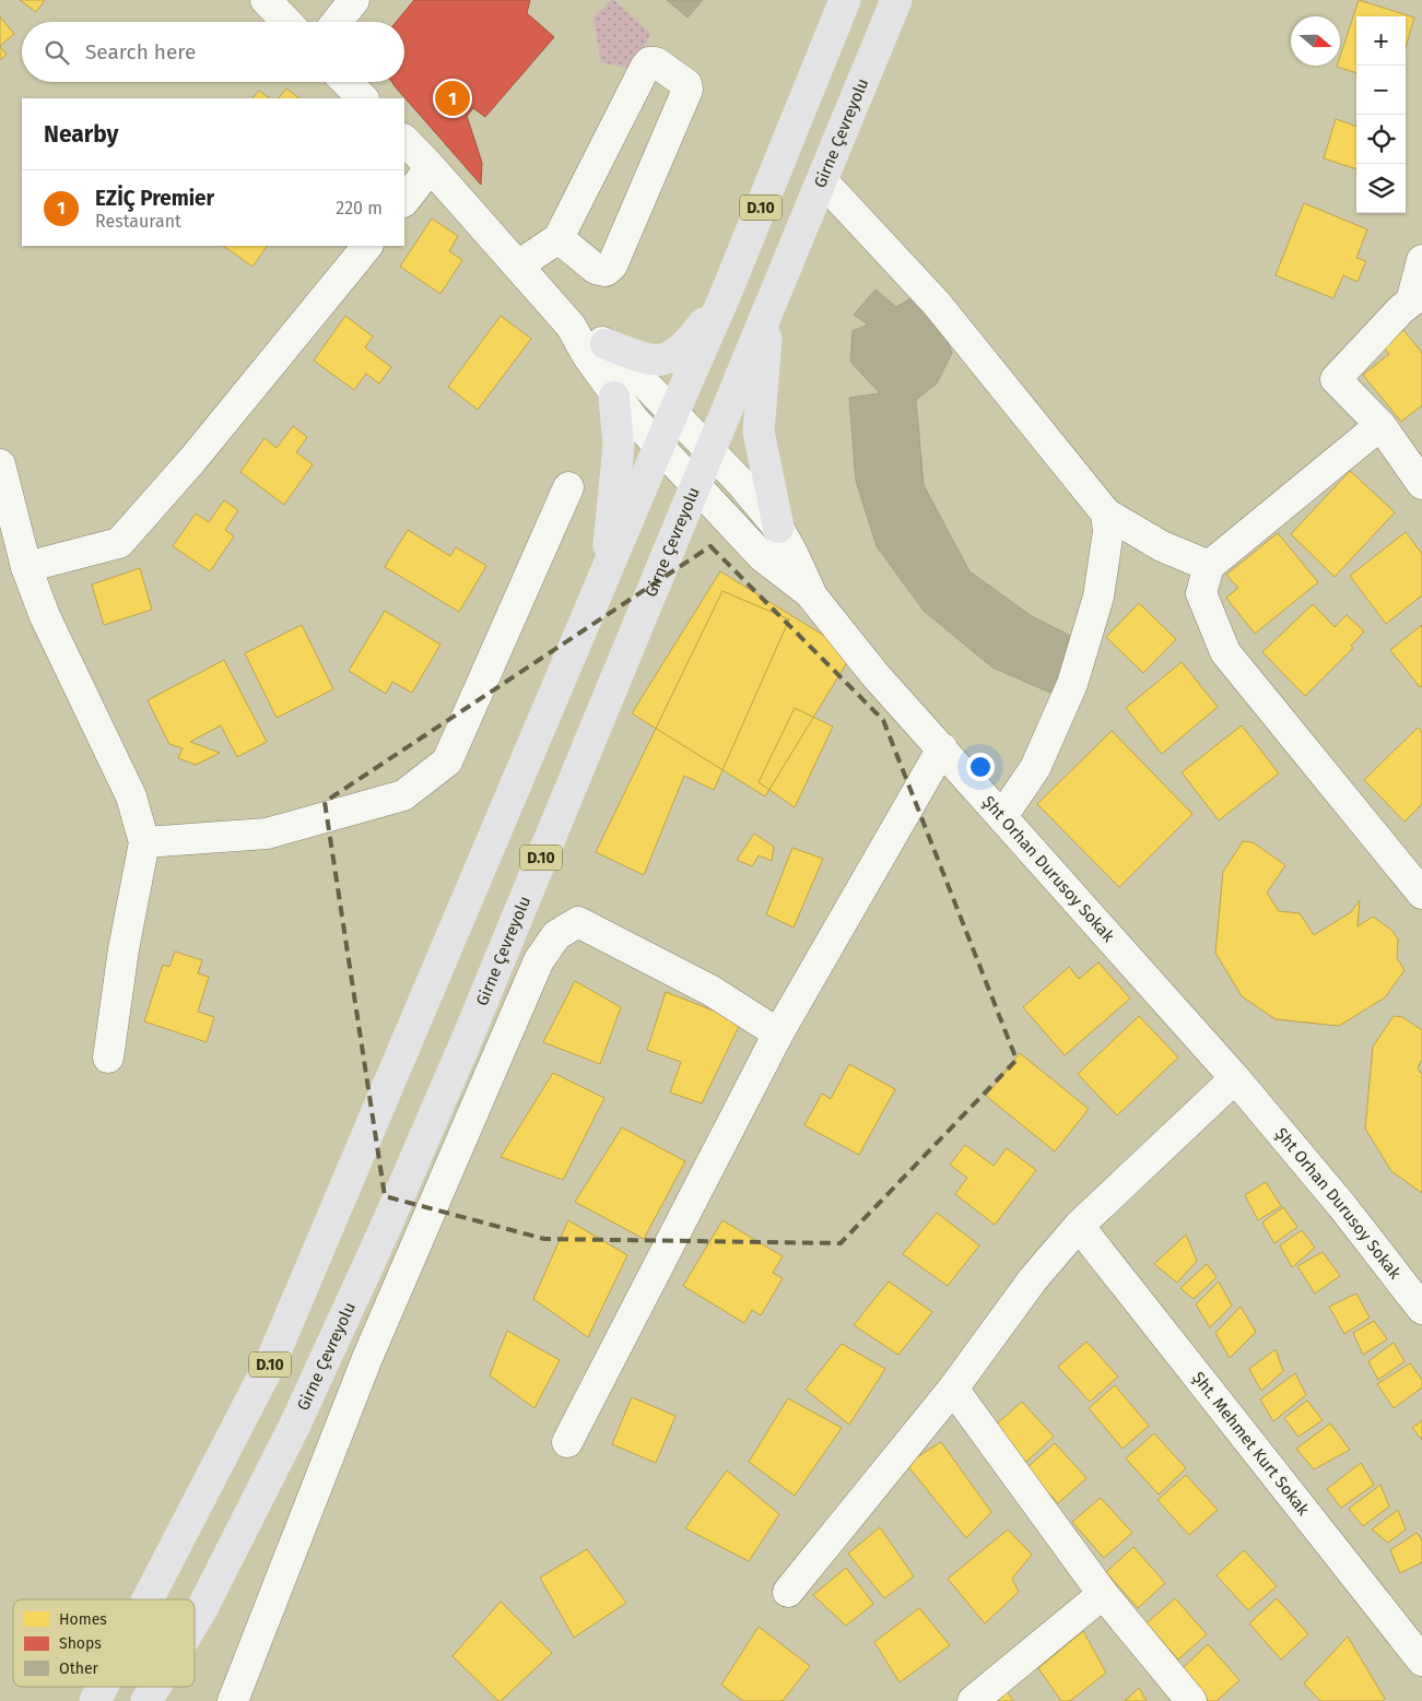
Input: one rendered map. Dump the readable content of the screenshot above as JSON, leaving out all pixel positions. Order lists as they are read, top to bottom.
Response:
{
  "streets": {
    "highway": ["Girne Çevreyolu", "D.10"],
    "street": ["Şht Orhan Durusoy Sokak", "Şht. Mehmet Kurt Sokak"]
  },
  "crossings": [
    ["Girne Çevreyolu", "Şht Orhan Durusoy Sokak"],
    ["D.10", "Şht Orhan Durusoy Sokak"]
  ],
  "legend": ["Homes", "Shops", "Other"],
  "north": "right",
  "page": {
    "map_buttons": ["+", "−"],
    "search": "Search here",
    "pins": "1",
    "heading": "Nearby",
    "list": [
      {
        "mark": "1",
        "name": "EZİÇ Premier",
        "note": "Restaurant",
        "value": "220 m"
      }
    ]
  }
}
